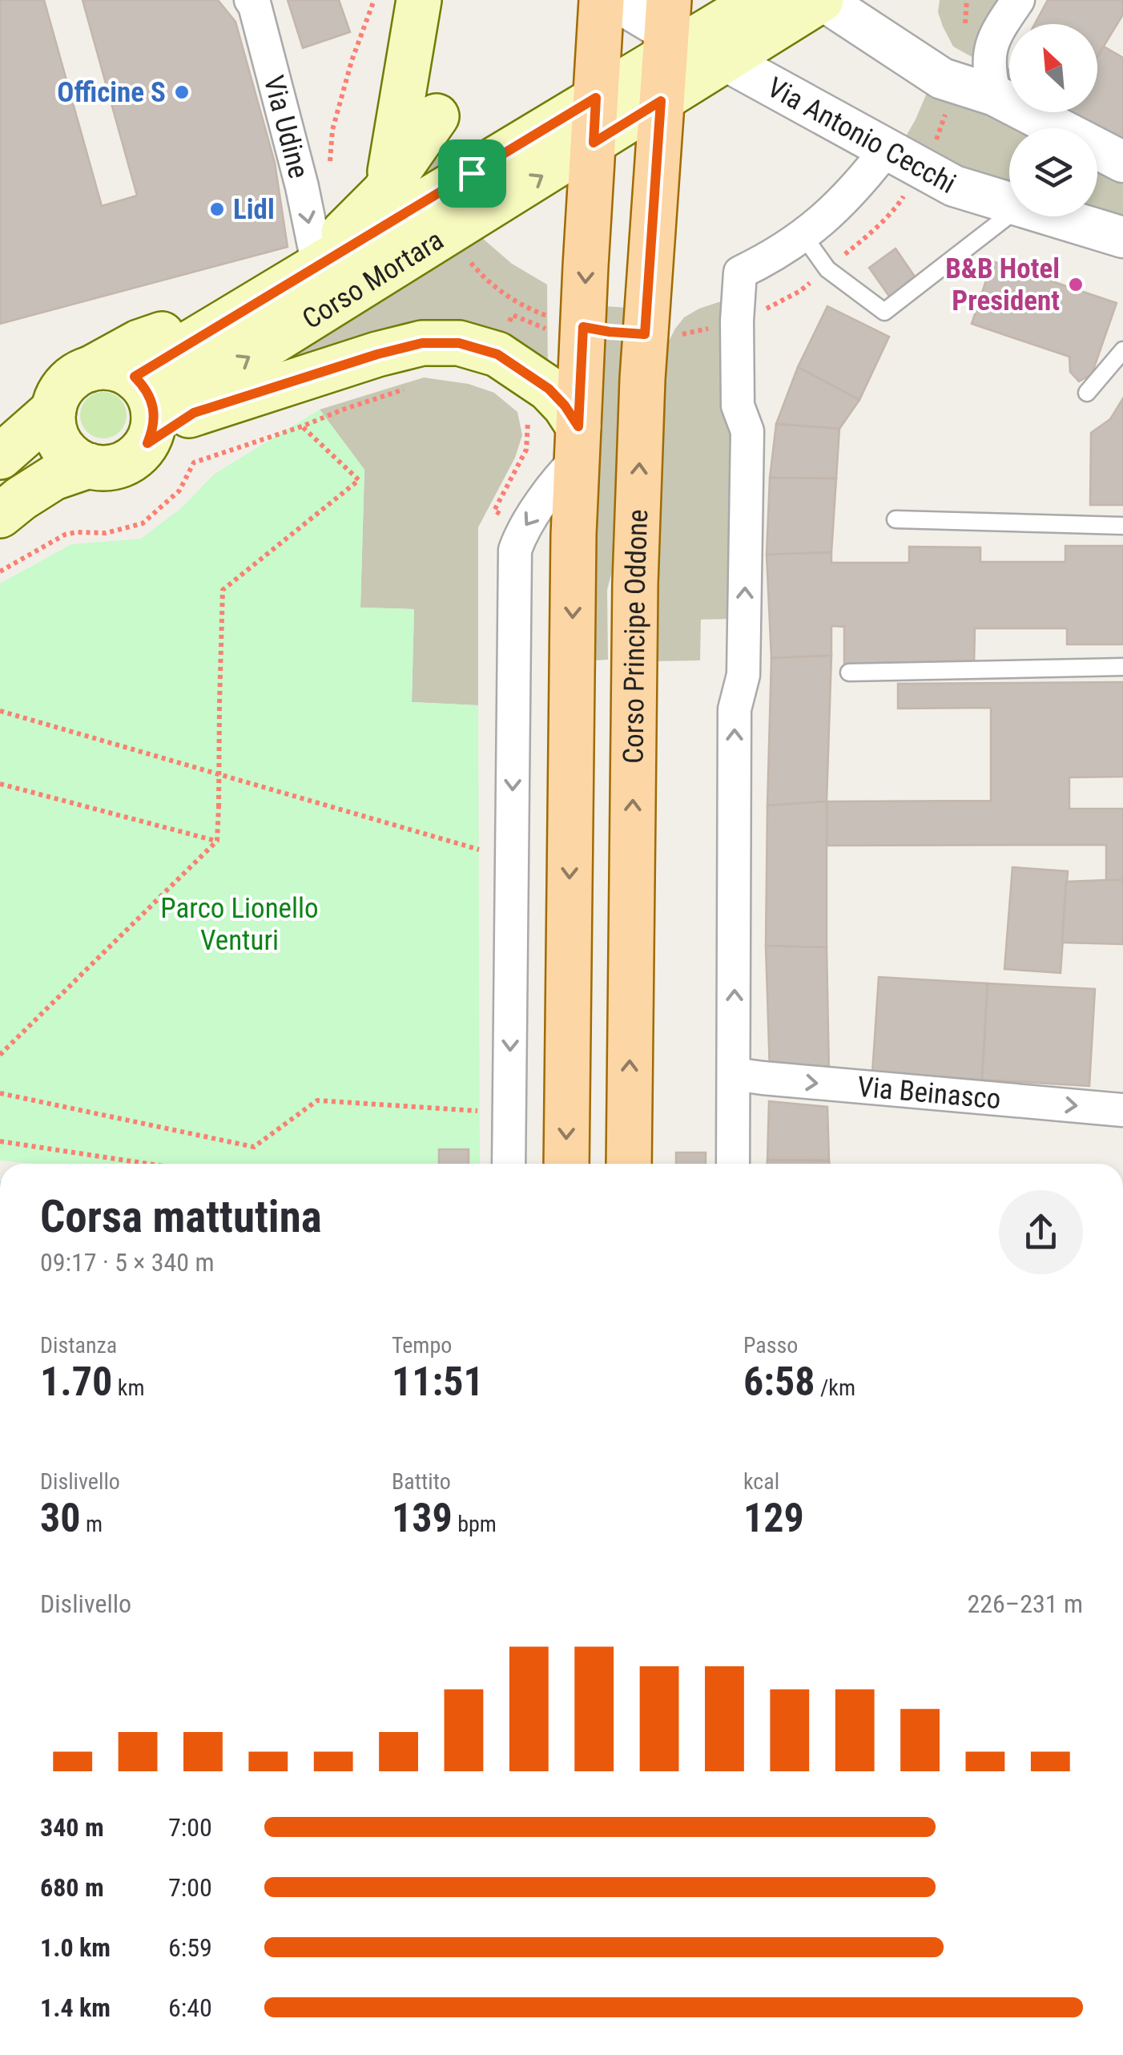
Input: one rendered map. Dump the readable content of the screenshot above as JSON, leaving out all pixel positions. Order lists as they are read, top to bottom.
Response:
{
  "streets": {
    "main road": ["Corso Mortara", "Corso Principe Oddone"],
    "street": ["Via Udine", "Via Antonio Cecchi", "Via Beinasco"]
  },
  "crossings": [
    ["Via Antonio Cecchi", "Corso Mortara"],
    ["Via Antonio Cecchi", "Corso Principe Oddone"],
    ["Corso Mortara", "Corso Principe Oddone"]
  ],
  "one_way": ["Via Udine", "Via Beinasco"],
  "parks": ["Parco Lionello Venturi"],
  "places": ["Officine S", "Lidl", "B&B Hotel President"],
  "north": "top left",
  "page": {
    "heading": ["Corsa mattutina", "09:17 · 5 × 340 m"],
    "stats": [
      ["Distanza", "1.70 km"],
      ["Tempo", "11:51"],
      ["Passo", "6:58 /km"],
      ["Dislivello", "30 m"],
      ["Battito", "139 bpm"],
      ["kcal", "129"]
    ],
    "chart": ["Dislivello", "226–231 m"],
    "list": [
      {
        "name": "340 m",
        "note": "7:00"
      },
      {
        "name": "680 m",
        "note": "7:00"
      },
      {
        "name": "1.0 km",
        "note": "6:59"
      },
      {
        "name": "1.4 km",
        "note": "6:40"
      }
    ]
  }
}
